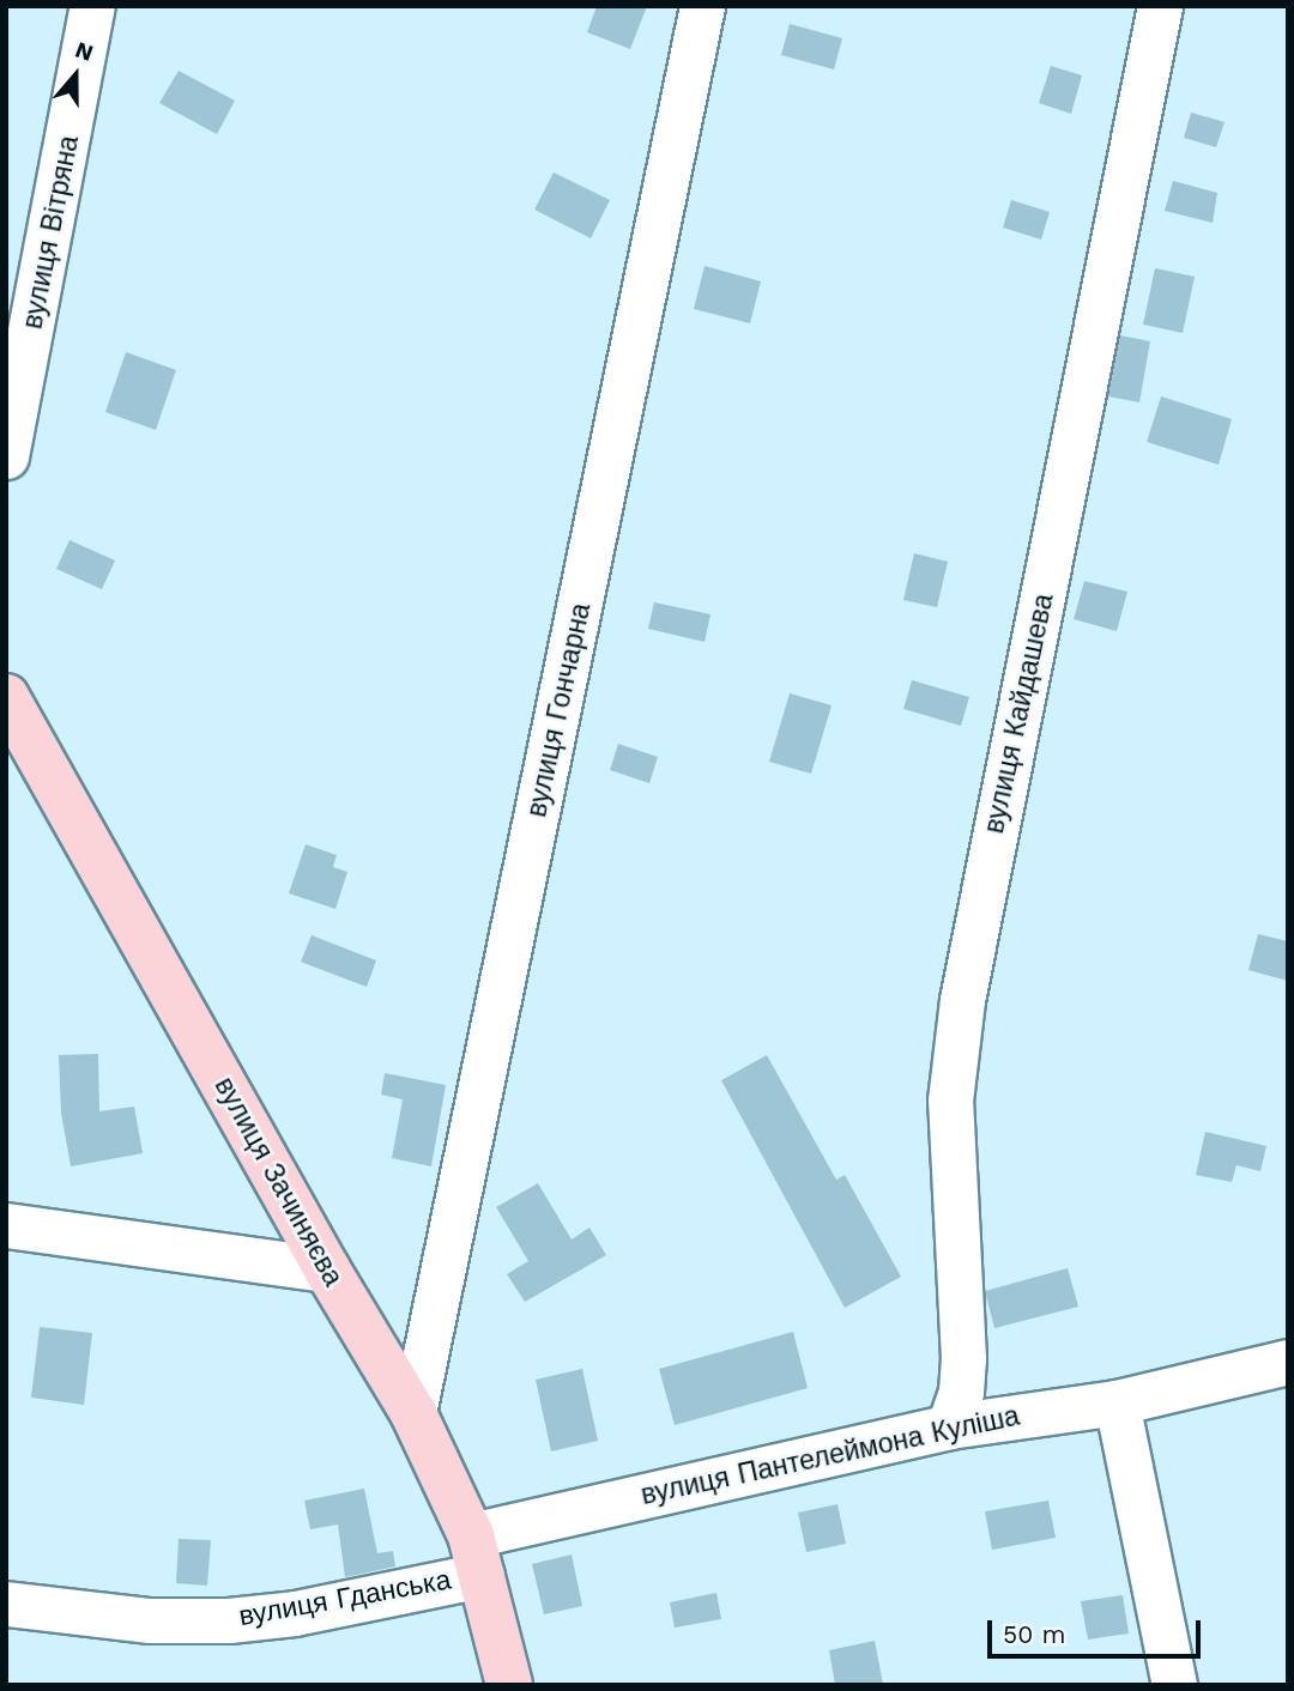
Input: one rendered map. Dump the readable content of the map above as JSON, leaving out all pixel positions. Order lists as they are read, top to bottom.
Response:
{
  "streets": {
    "main road": ["вулиця Зачиняєва"],
    "street": [
      "вулиця Вітряна",
      "вулиця Гончарна",
      "вулиця Кайдашева",
      "вулиця Пантелеймона Куліша",
      "вулиця Гданська"
    ]
  },
  "crossings": [
    ["вулиця Гончарна", "вулиця Зачиняєва"],
    ["вулиця Кайдашева", "вулиця Пантелеймона Куліша"],
    ["вулиця Зачиняєва", "вулиця Пантелеймона Куліша"],
    ["вулиця Зачиняєва", "вулиця Гданська"],
    ["вулиця Пантелеймона Куліша", "вулиця Гданська"]
  ],
  "scale_bar": "50 m",
  "north": "top"
}
